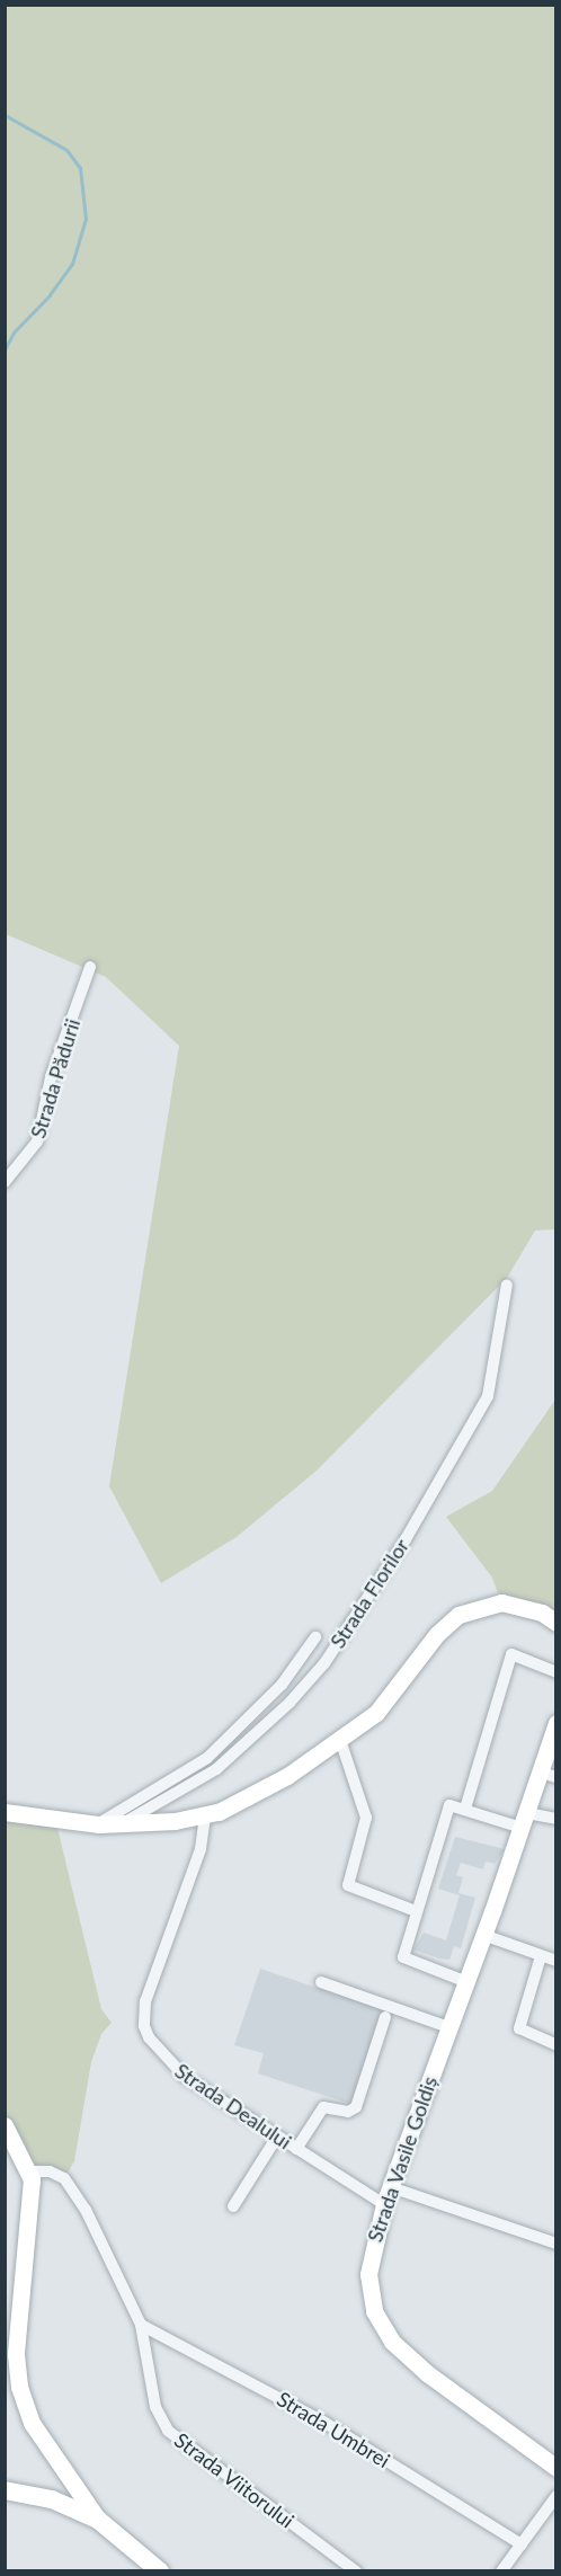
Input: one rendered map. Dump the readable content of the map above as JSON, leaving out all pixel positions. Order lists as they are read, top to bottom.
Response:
{
  "streets": {
    "street": [
      "Strada Pădurii",
      "Strada Florilor",
      "Strada Dealului",
      "Strada Vasile Goldiș",
      "Strada Umbrei",
      "Strada Viitorului"
    ]
  },
  "crossings": [
    ["Strada Dealului", "Strada Vasile Goldiș"],
    ["Strada Umbrei", "Strada Viitorului"]
  ]
}
